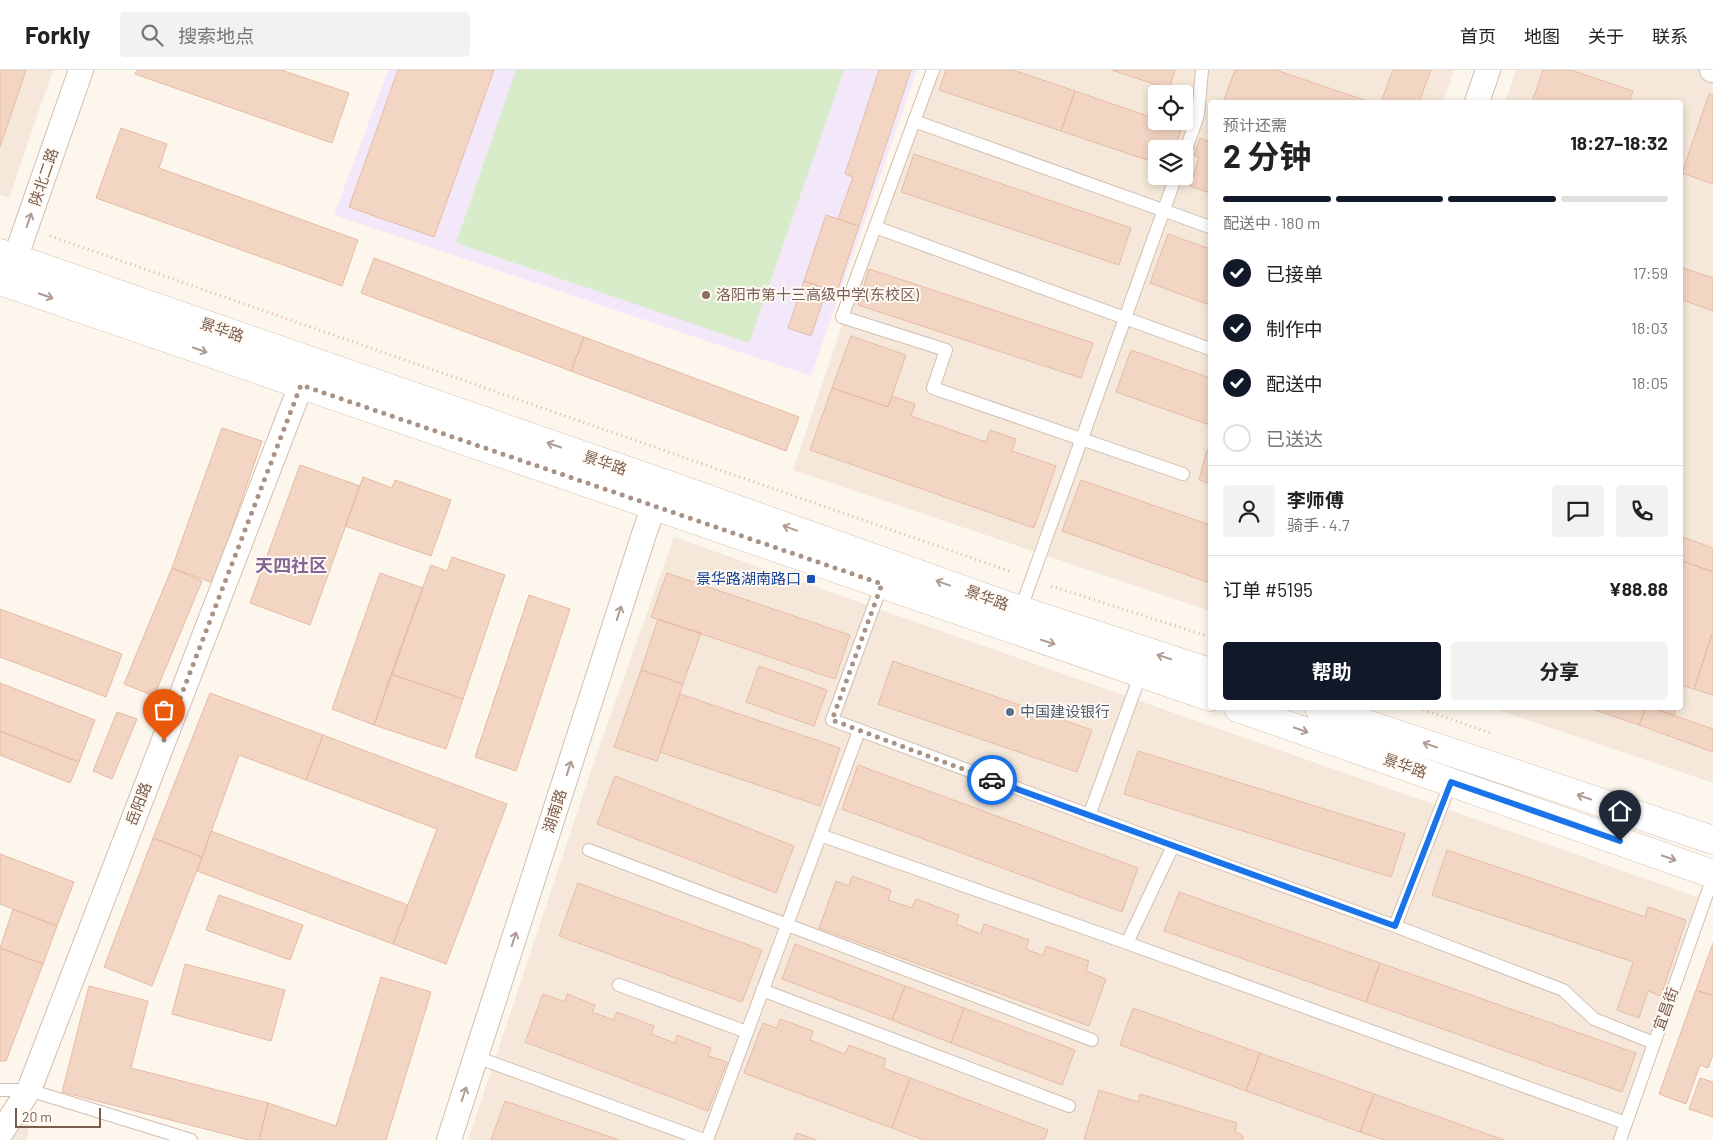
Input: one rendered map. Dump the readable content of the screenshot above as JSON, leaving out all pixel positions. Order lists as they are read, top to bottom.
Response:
{
  "streets": {
    "main road": ["景华路"],
    "street": ["陕北二路", "岳阳路", "湖南路"],
    "lane": ["宜昌街"]
  },
  "crossings": [
    ["陕北二路", "景华路"],
    ["景华路", "岳阳路"],
    ["景华路", "湖南路"],
    ["景华路", "宜昌街"]
  ],
  "one_way": ["陕北二路", "湖南路"],
  "districts": ["天四社区"],
  "places": {
    "other": ["洛阳市第十三高级中学(东校区)", "中国建设银行"],
    "transit": ["景华路湖南路口"]
  },
  "scale_bar": "20 m",
  "page": {
    "header": "Forkly",
    "search": "搜索地点",
    "nav": [
      "首页",
      "地图",
      "关于",
      "联系"
    ],
    "heading": ["2 分钟", "预计还需", "18:27–18:32"],
    "panel": [
      "李师傅",
      "骑手 · 4.7",
      "订单 #5195",
      "¥88.88"
    ],
    "bar": "配送中 · 180 m",
    "list": [
      ["已接单", "17:59"],
      ["制作中", "18:03"],
      ["配送中", "18:05"],
      "已送达"
    ],
    "buttons": ["帮助", "分享"],
    "scale": "20 m"
  }
}
